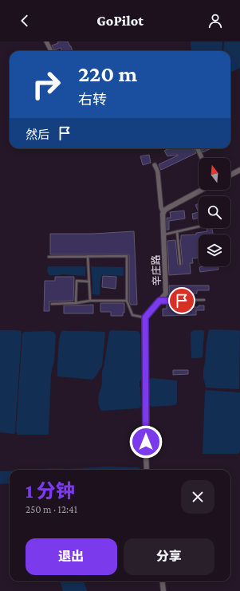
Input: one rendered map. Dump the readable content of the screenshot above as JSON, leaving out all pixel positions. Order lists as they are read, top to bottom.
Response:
{
  "streets": {
    "street": ["辛庄路"]
  },
  "north": "top",
  "page": {
    "header": "GoPilot",
    "turn": ["220 m", "右转"],
    "then": "然后",
    "heading": ["1 分钟", "250 m · 12:41"],
    "buttons": ["退出", "分享"]
  }
}
